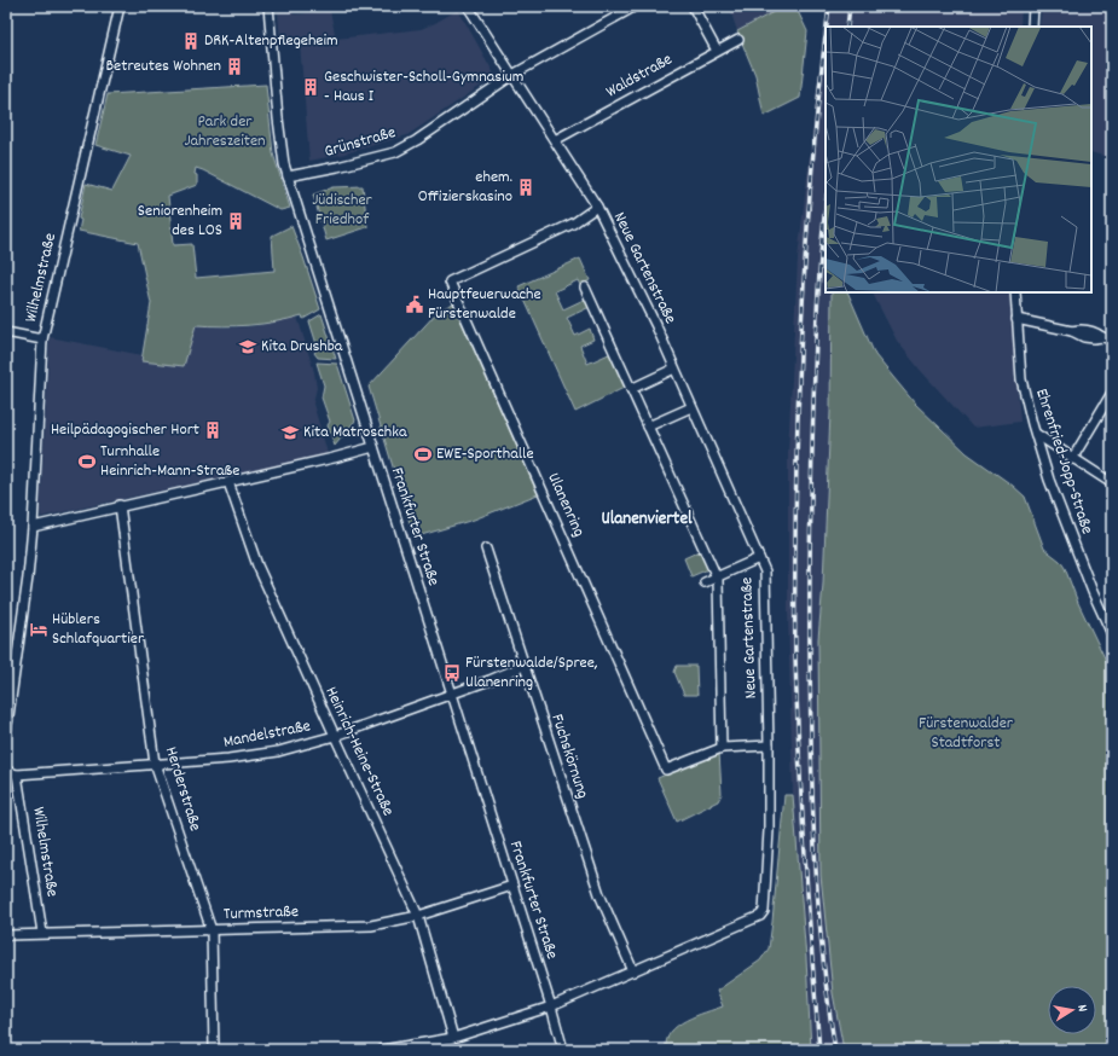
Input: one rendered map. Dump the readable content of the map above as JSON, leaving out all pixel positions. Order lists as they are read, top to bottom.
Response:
{
  "streets": {
    "street": [
      "Waldstraße",
      "Grünstraße",
      "Neue Gartenstraße",
      "Wilhelmstraße",
      "Ehrenfried-Jopp-Straße",
      "Ulanenring",
      "Frankfurter Straße",
      "Mandelstraße",
      "Heinrich-Heine-Straße",
      "Fuchskörnung",
      "Herderstraße",
      "Turmstraße"
    ]
  },
  "crossings": [
    ["Waldstraße", "Neue Gartenstraße"],
    ["Grünstraße", "Neue Gartenstraße"],
    ["Grünstraße", "Frankfurter Straße"],
    ["Neue Gartenstraße", "Ulanenring"],
    ["Neue Gartenstraße", "Frankfurter Straße"],
    ["Neue Gartenstraße", "Heinrich-Heine-Straße"],
    ["Neue Gartenstraße", "Fuchskörnung"],
    ["Wilhelmstraße", "Mandelstraße"],
    ["Wilhelmstraße", "Turmstraße"],
    ["Frankfurter Straße", "Mandelstraße"],
    ["Frankfurter Straße", "Turmstraße"],
    ["Mandelstraße", "Heinrich-Heine-Straße"],
    ["Mandelstraße", "Fuchskörnung"],
    ["Mandelstraße", "Herderstraße"],
    ["Heinrich-Heine-Straße", "Turmstraße"],
    ["Herderstraße", "Turmstraße"]
  ],
  "districts": ["Ulanenviertel"],
  "parks": ["Park der Jahreszeiten", "Jüdischer Friedhof", "Fürstenwalder Stadtforst"],
  "places": {
    "building": [
      "DRK-Altenpflegeheim",
      "Betreutes Wohnen",
      "Geschwister-Scholl-Gymnasium - Haus I",
      "ehem. Offizierskasino",
      "Seniorenheim des LOS",
      "Heilpädagogischer Hort"
    ],
    "public building": ["Hauptfeuerwache Fürstenwalde"],
    "school or university": ["Kita Drushba", "Kita Matroschka"],
    "sports": ["EWE-Sporthalle", "Turnhalle Heinrich-Mann-Straße"],
    "hotel": ["Hüblers Schlafquartier"],
    "bus stop": ["Fürstenwalde/Spree, Ulanenring"]
  },
  "north": "right"
}
